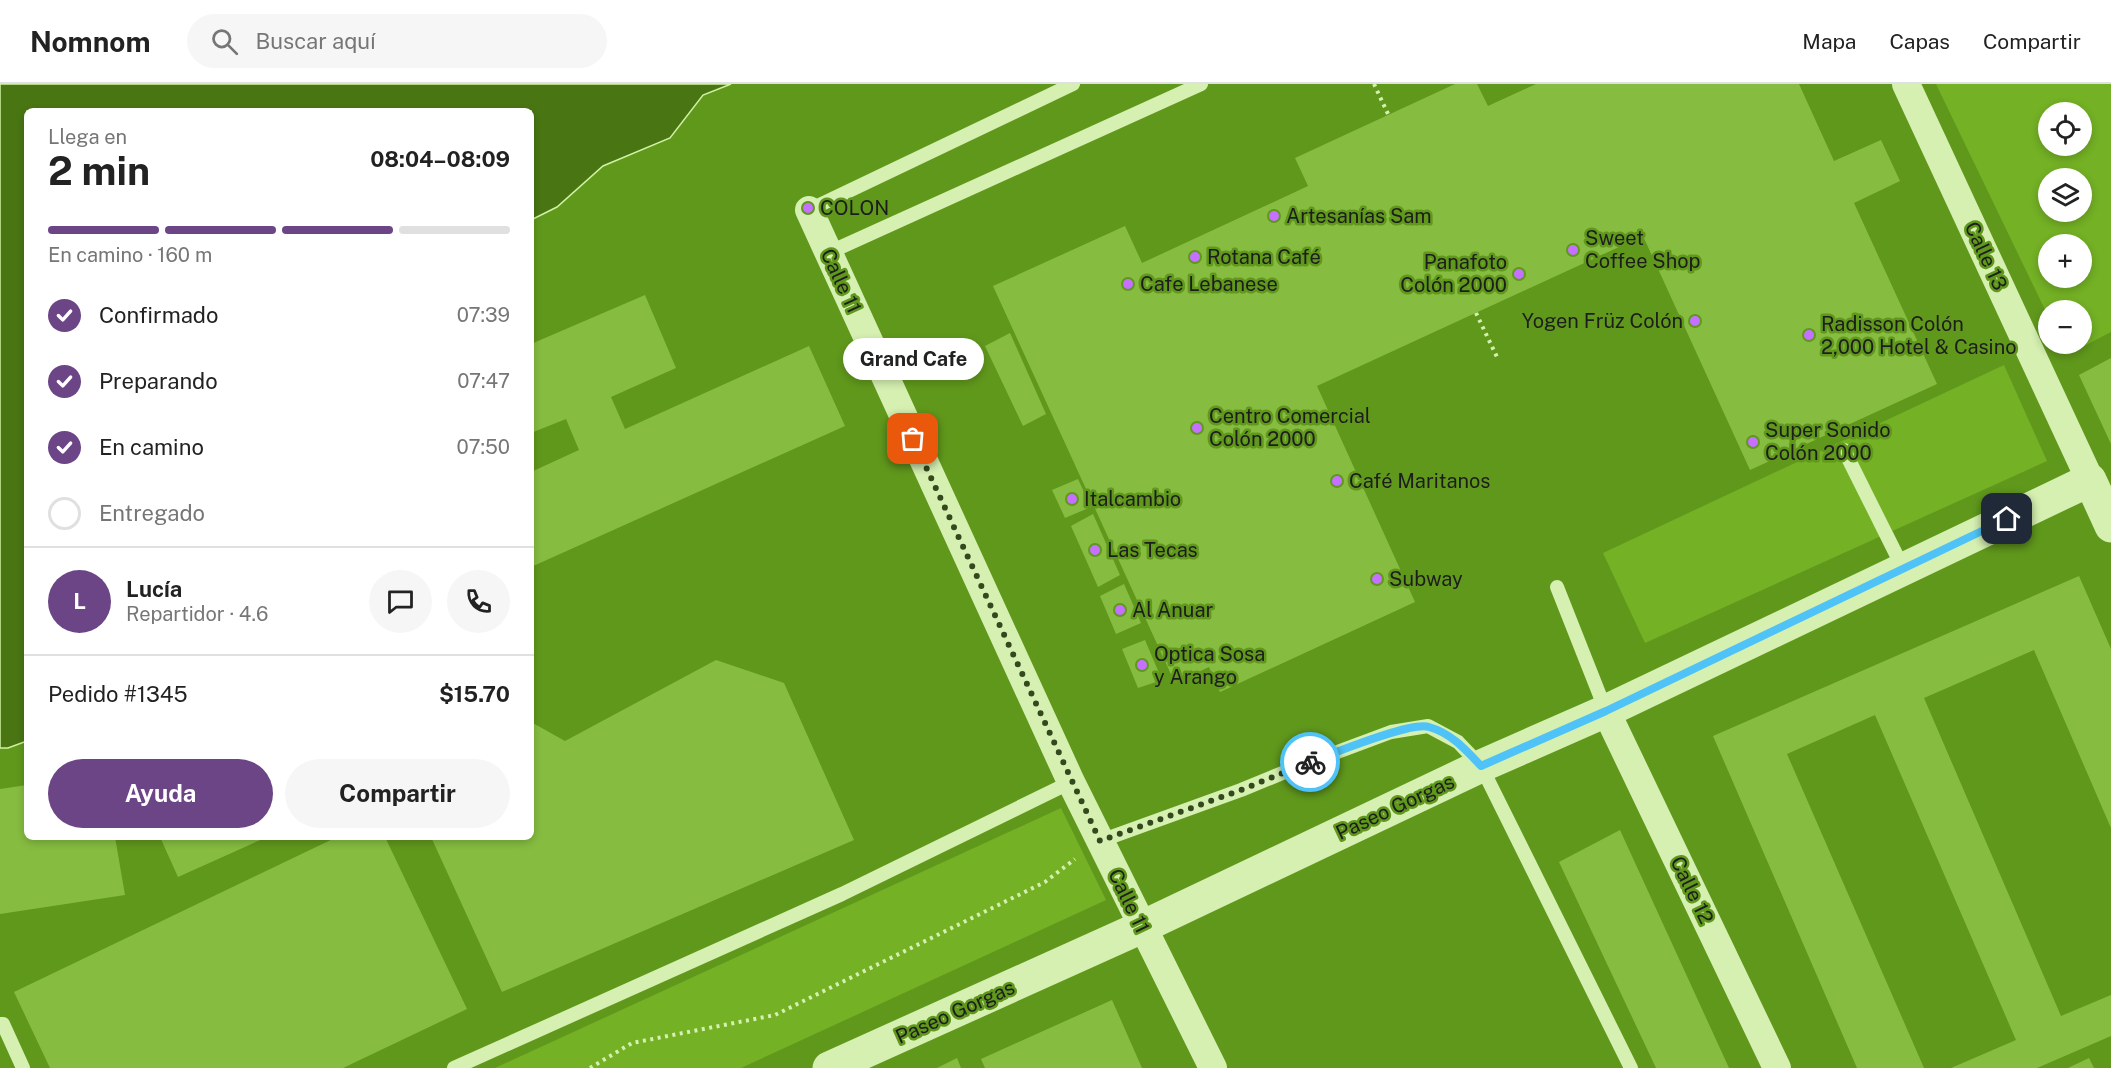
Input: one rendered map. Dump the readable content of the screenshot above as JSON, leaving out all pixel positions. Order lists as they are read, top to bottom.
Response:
{
  "streets": {
    "street": [
      "Calle 13",
      "Calle 11",
      "Paseo Gorgas",
      "Calle 12"
    ]
  },
  "crossings": [
    ["Calle 13", "Paseo Gorgas"],
    ["Calle 11", "Paseo Gorgas"],
    ["Paseo Gorgas", "Calle 12"]
  ],
  "places": [
    "COLON",
    "Artesanías Sam",
    "Sweet Coffee Shop",
    "Rotana Café",
    "Panafoto Colón 2000",
    "Cafe Lebanese",
    "Yogen Früz Colón",
    "Radisson Colón 2,000 Hotel & Casino",
    "Centro Comercial Colón 2000",
    "Grand Cafe",
    "Super Sonido Colón 2000",
    "Café Maritanos",
    "Italcambio",
    "Las Tecas",
    "Subway",
    "Al Anuar",
    "Optica Sosa y Arango"
  ],
  "page": {
    "header": "Nomnom",
    "search": "Buscar aquí",
    "nav": ["Mapa", "Capas", "Compartir"],
    "map_buttons": ["+", "−"],
    "heading": ["2 min", "Llega en", "08:04–08:09"],
    "panel": [
      "Lucía",
      "Repartidor · 4.6",
      "Pedido #1345",
      "$15.70"
    ],
    "bar": "En camino · 160 m",
    "list": [
      ["Confirmado", "07:39"],
      ["Preparando", "07:47"],
      ["En camino", "07:50"],
      "Entregado"
    ],
    "bubble": "Grand Cafe",
    "round": "L",
    "buttons": ["Ayuda", "Compartir"]
  }
}
